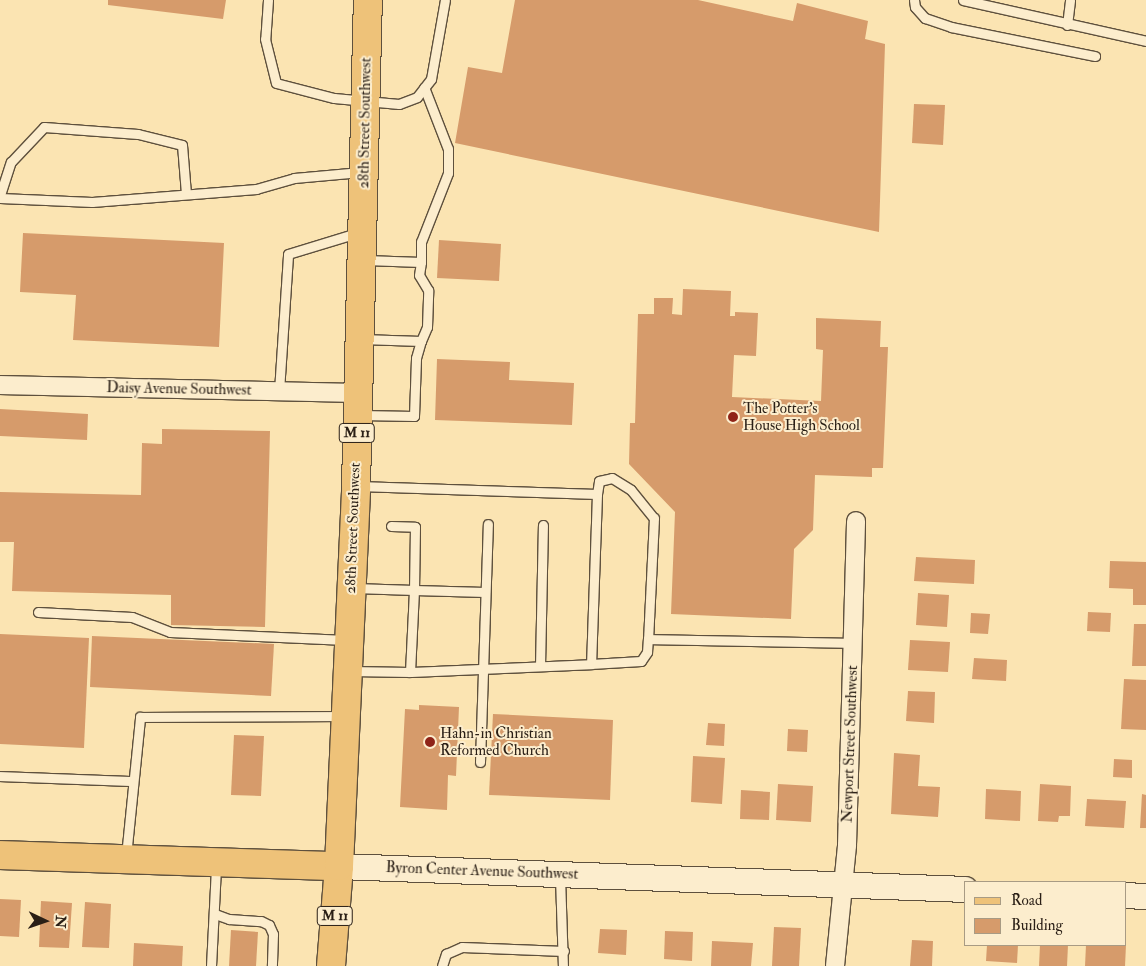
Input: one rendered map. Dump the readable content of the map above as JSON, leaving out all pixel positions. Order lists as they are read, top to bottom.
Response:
{
  "streets": {
    "main road": ["28th Street Southwest", "M 11", "Byron Center Avenue Southwest"],
    "street": ["Daisy Avenue Southwest", "Newport Street Southwest"]
  },
  "crossings": [
    ["28th Street Southwest", "Daisy Avenue Southwest"],
    ["28th Street Southwest", "Byron Center Avenue Southwest"],
    ["Newport Street Southwest", "Byron Center Avenue Southwest"]
  ],
  "places": ["The Potter's House High School", "Hahn-in Christian Reformed Church"],
  "legend": ["Road", "Building"],
  "north": "right"
}
